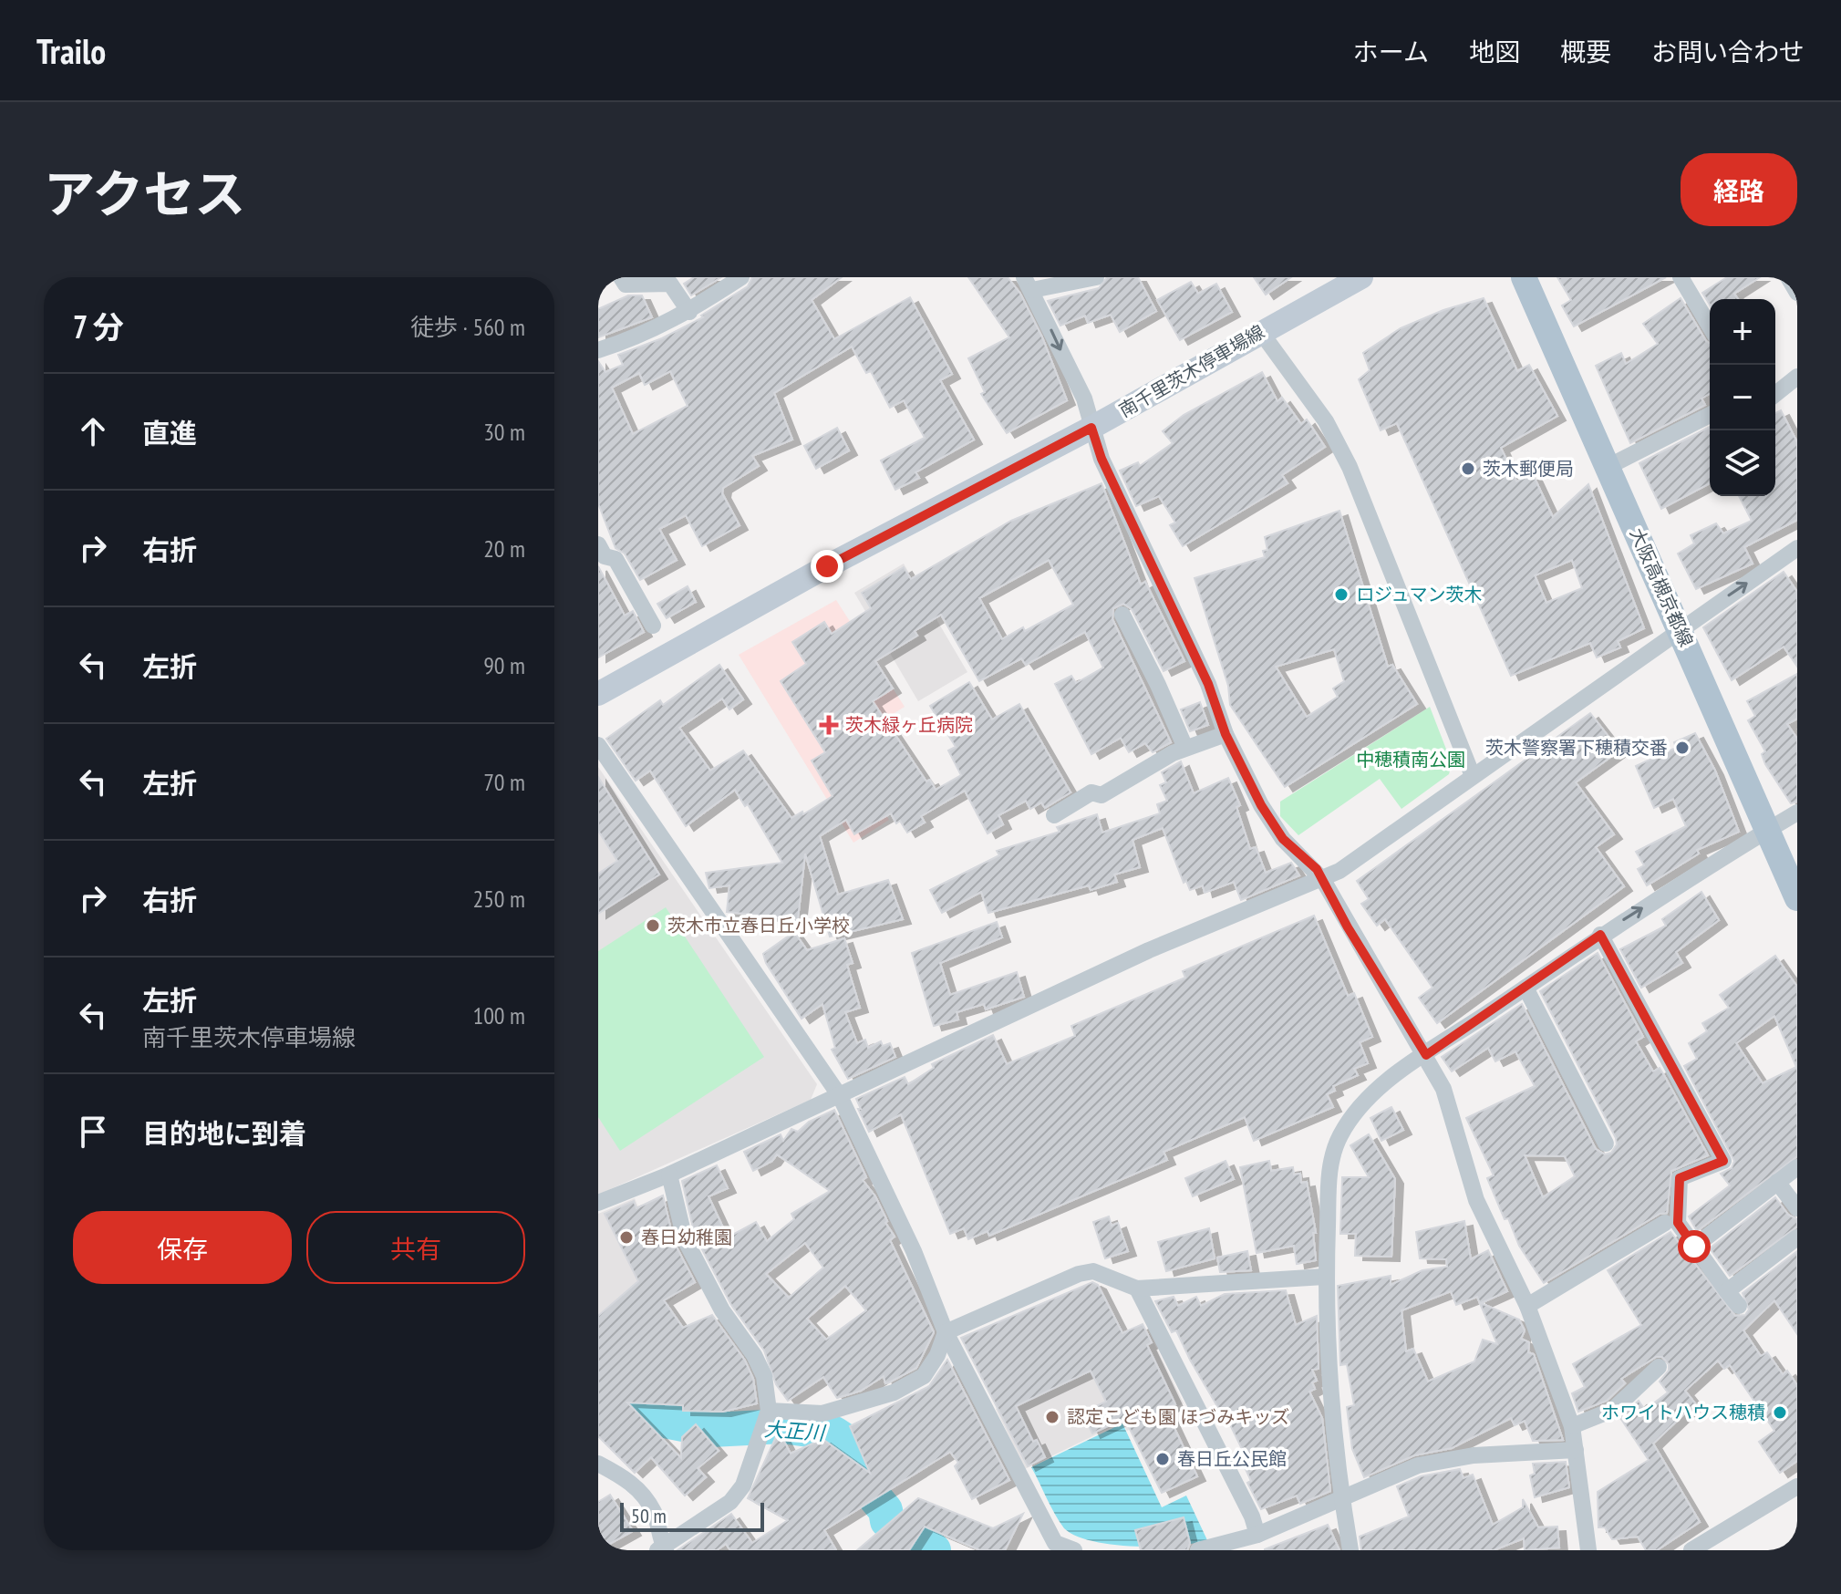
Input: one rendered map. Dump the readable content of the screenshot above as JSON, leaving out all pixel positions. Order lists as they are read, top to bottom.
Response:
{
  "streets": {
    "main road": ["南千里茨木停車場線", "大阪高槻京都線"]
  },
  "water": ["大正川"],
  "parks": ["中穂積南公園"],
  "places": {
    "other": [
      "茨木郵便局",
      "ロジュマン茨木",
      "茨木警察署下穂積交番",
      "茨木市立春日丘小学校",
      "春日幼稚園",
      "ホワイトハウス穂積",
      "認定こども園 ほづみキッズ",
      "春日丘公民館"
    ],
    "health": ["茨木緑ヶ丘病院"]
  },
  "scale_bar": "50 m",
  "page": {
    "header": "Trailo",
    "nav": [
      "ホーム",
      "地図",
      "概要",
      "お問い合わせ"
    ],
    "title": "アクセス",
    "buttons": [
      "経路",
      ["保存", "共有"]
    ],
    "heading": ["7 分", "徒歩 · 560 m"],
    "map_buttons": ["+", "−"],
    "list": [
      ["直進", "30 m"],
      ["右折", "20 m"],
      ["左折", "90 m"],
      ["左折", "70 m"],
      ["右折", "250 m"],
      ["左折", "南千里茨木停車場線", "100 m"],
      "目的地に到着"
    ],
    "scale": "50 m"
  }
}
